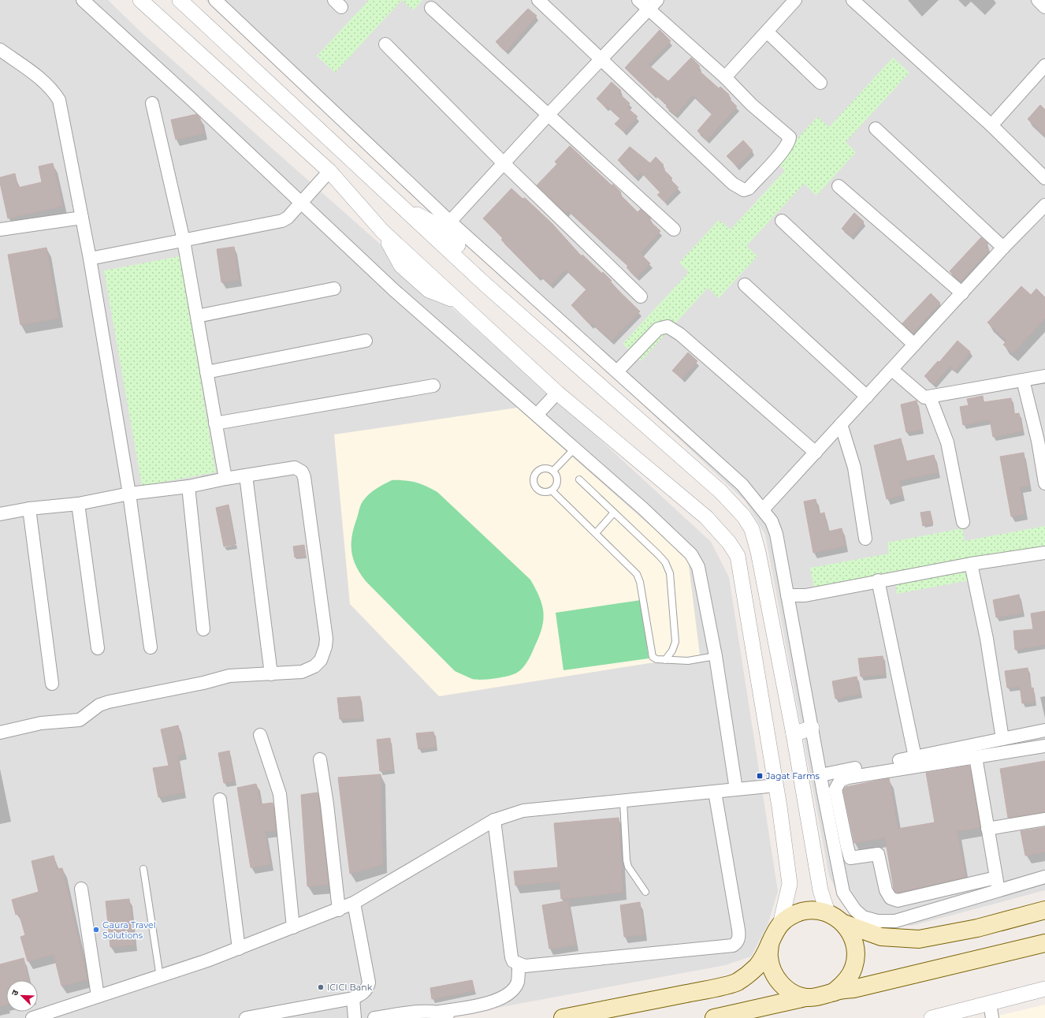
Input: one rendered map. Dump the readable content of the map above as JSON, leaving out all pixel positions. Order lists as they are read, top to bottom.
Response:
{
  "places": {
    "transit": ["Jagat Farms"],
    "other": ["Gaura Travel Solutions", "ICICI Bank"]
  },
  "north": "top left"
}
